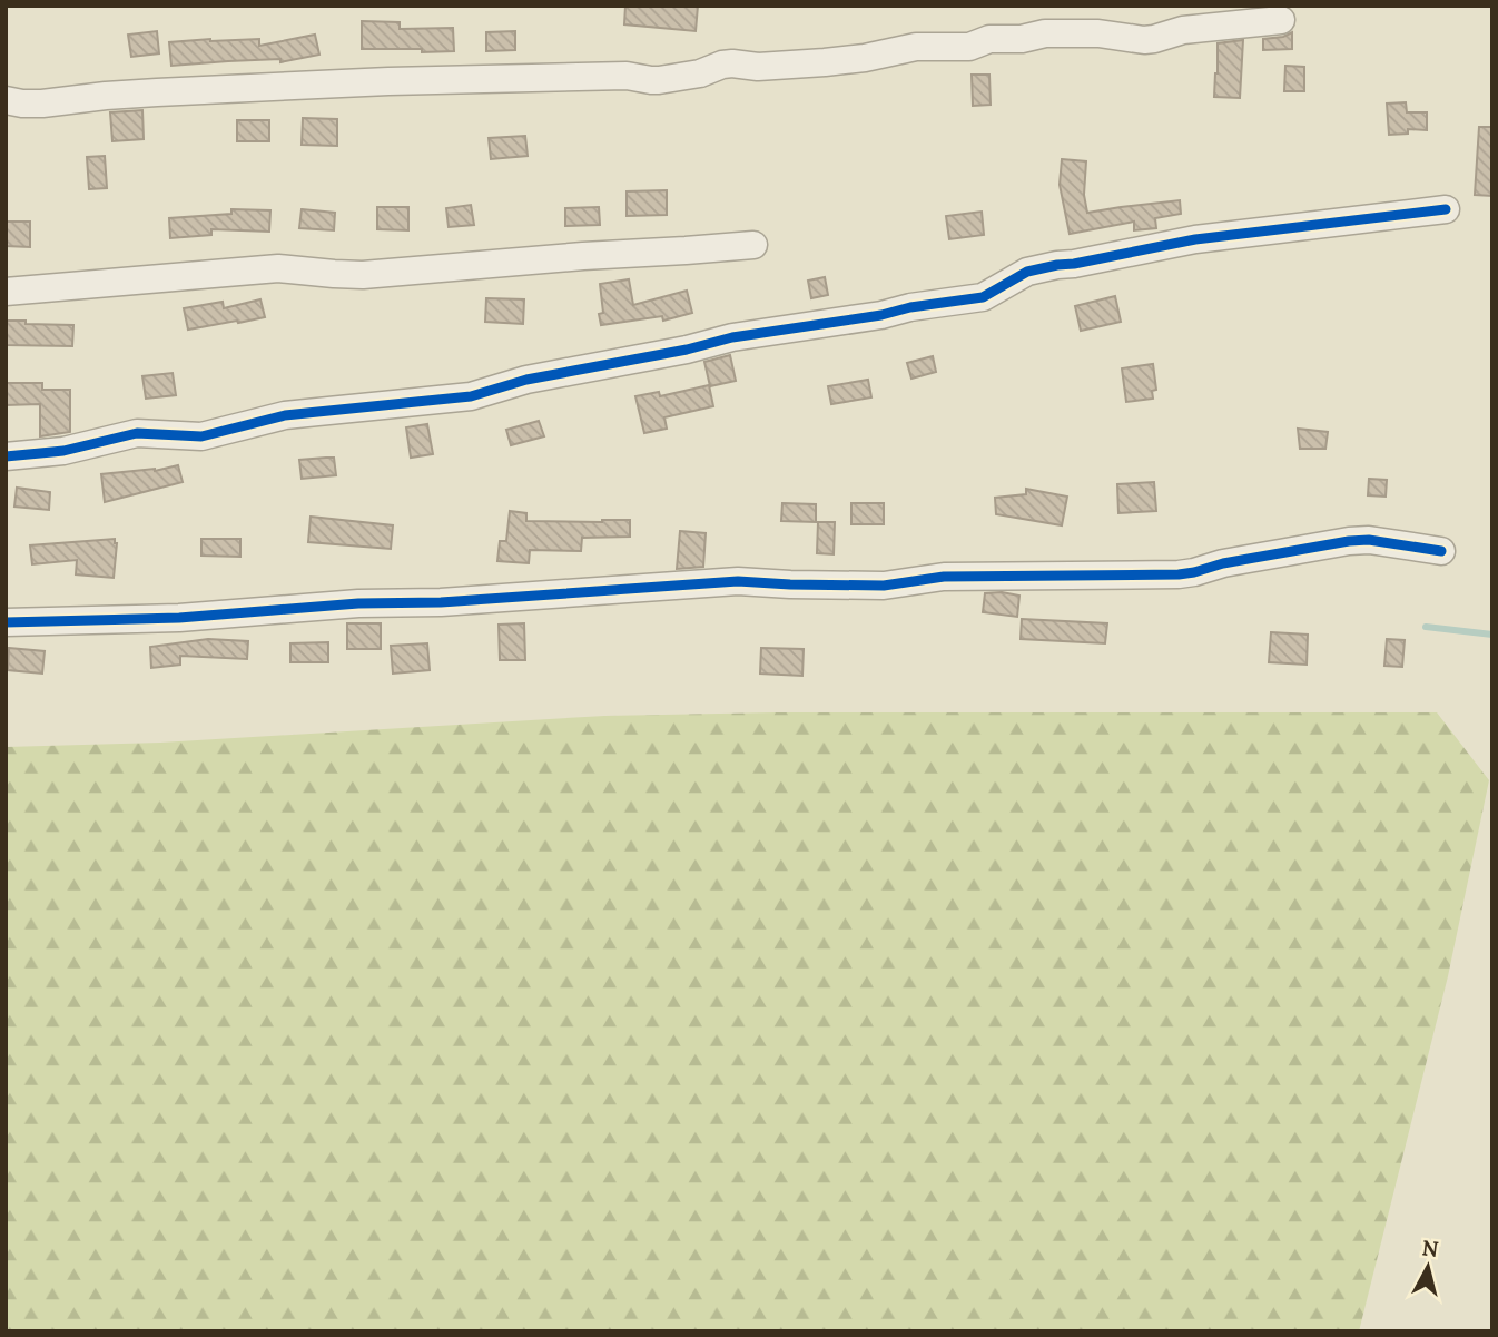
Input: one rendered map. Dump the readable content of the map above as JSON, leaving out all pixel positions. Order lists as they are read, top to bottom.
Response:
{
  "north": "top"
}
